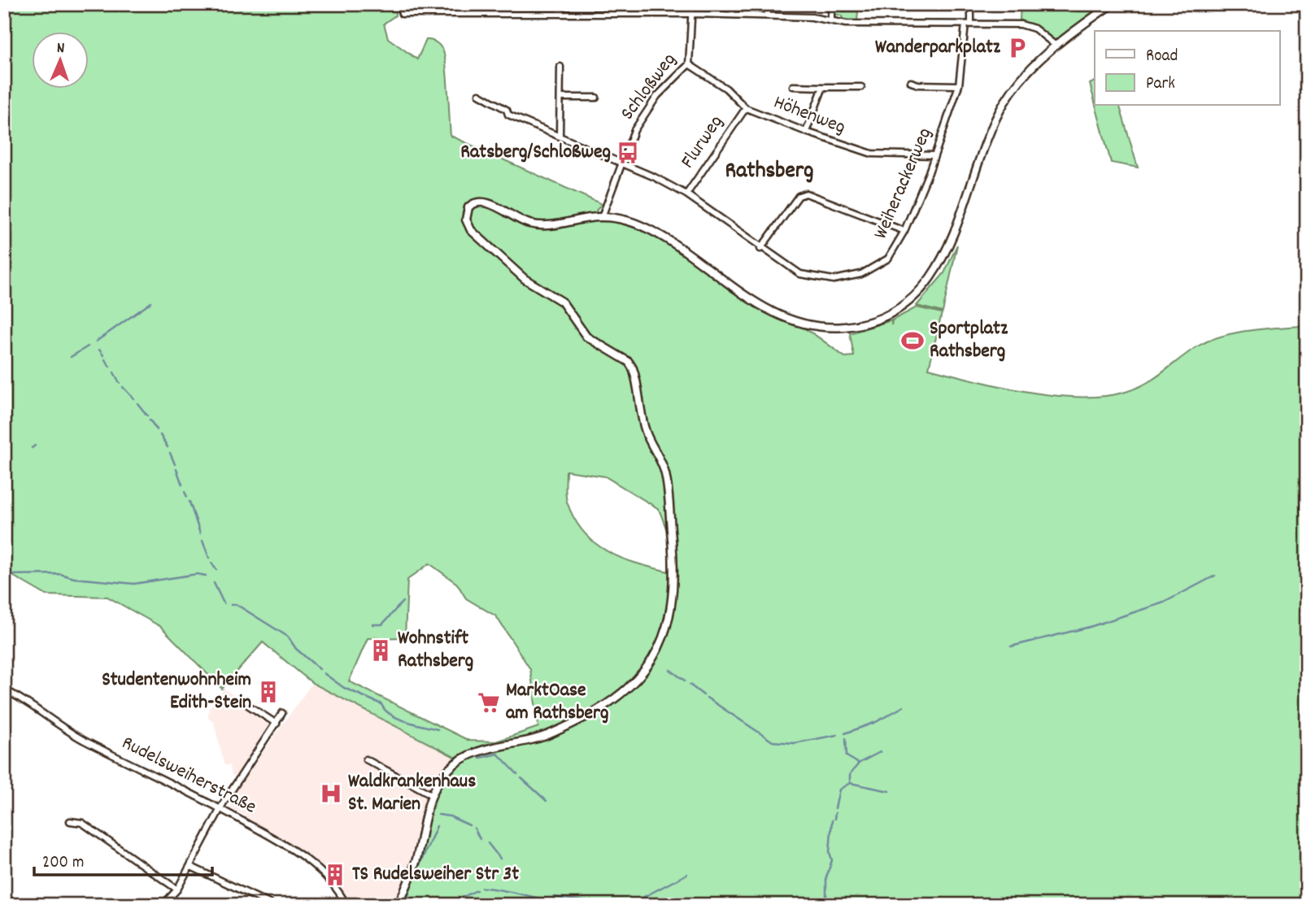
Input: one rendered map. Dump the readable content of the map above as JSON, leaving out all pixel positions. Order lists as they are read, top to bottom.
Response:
{
  "streets": {
    "street": [
      "Schloßweg",
      "Höhenweg",
      "Flurweg",
      "Weiherackerweg",
      "Rudelsweiherstraße"
    ]
  },
  "crossings": [
    ["Schloßweg", "Höhenweg"],
    ["Schloßweg", "Weiherackerweg"],
    ["Höhenweg", "Flurweg"],
    ["Höhenweg", "Weiherackerweg"],
    ["Flurweg", "Weiherackerweg"]
  ],
  "districts": ["Rathsberg"],
  "places": {
    "parking": ["Wanderparkplatz"],
    "bus stop": ["Ratsberg/Schloßweg"],
    "sports": ["Sportplatz Rathsberg"],
    "building": ["Wohnstift Rathsberg", "Studentenwohnheim Edith-Stein", "TS Rudelsweiher Str 3t"],
    "supermarket": ["MarktOase am Rathsberg"],
    "hospital": ["Waldkrankenhaus St. Marien"]
  },
  "legend": ["Road", "Park"],
  "scale_bar": "200 m",
  "north": "top"
}
